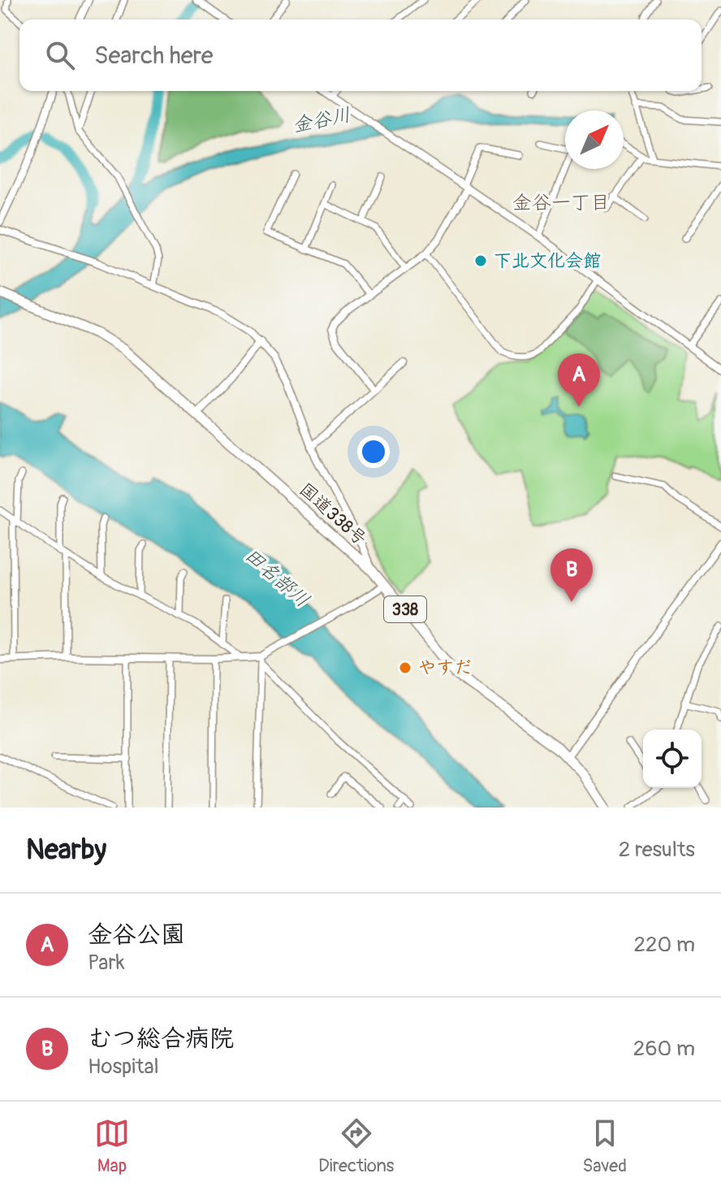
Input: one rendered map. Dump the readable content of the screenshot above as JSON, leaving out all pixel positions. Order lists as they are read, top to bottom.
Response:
{
  "streets": {
    "highway": ["国道338号", "338"]
  },
  "districts": ["金谷一丁目"],
  "water": ["金谷川", "田名部川"],
  "places": ["下北文化会館", "やすだ"],
  "north": "top right",
  "page": {
    "search": "Search here",
    "pins": ["A", "B"],
    "heading": ["Nearby", "2 results"],
    "list": [
      {
        "mark": "A",
        "name": "金谷公園",
        "note": "Park",
        "value": "220 m"
      },
      {
        "mark": "B",
        "name": "むつ総合病院",
        "note": "Hospital",
        "value": "260 m"
      }
    ],
    "nav": ["Map", "Directions", "Saved"]
  }
}
